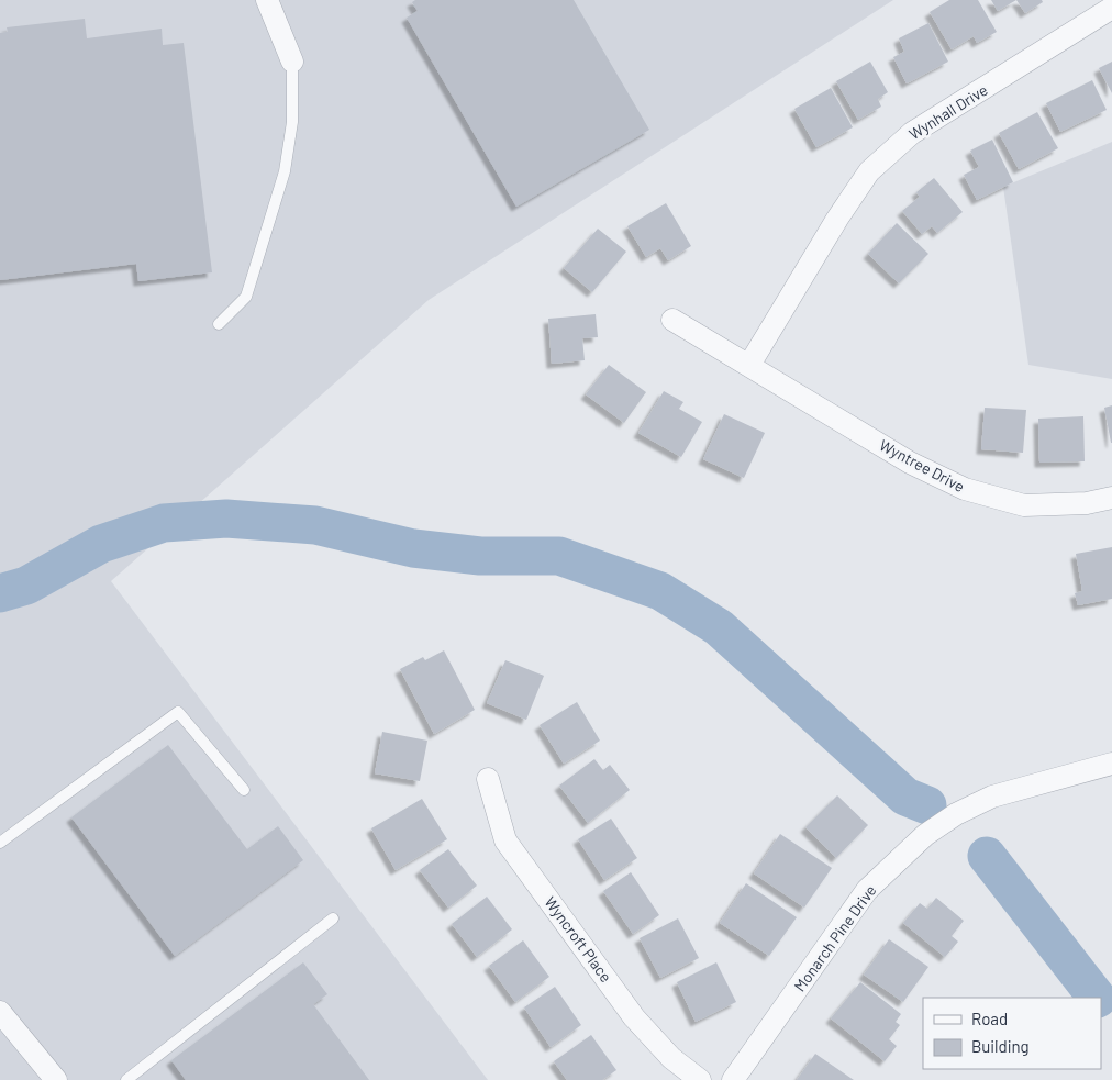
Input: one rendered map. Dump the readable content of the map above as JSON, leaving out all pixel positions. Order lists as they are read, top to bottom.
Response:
{
  "streets": {
    "street": [
      "Wynhall Drive",
      "Wyntree Drive",
      "Monarch Pine Drive",
      "Wyncroft Place"
    ]
  },
  "crossings": [
    ["Wynhall Drive", "Wyntree Drive"]
  ],
  "legend": ["Road", "Building"]
}
